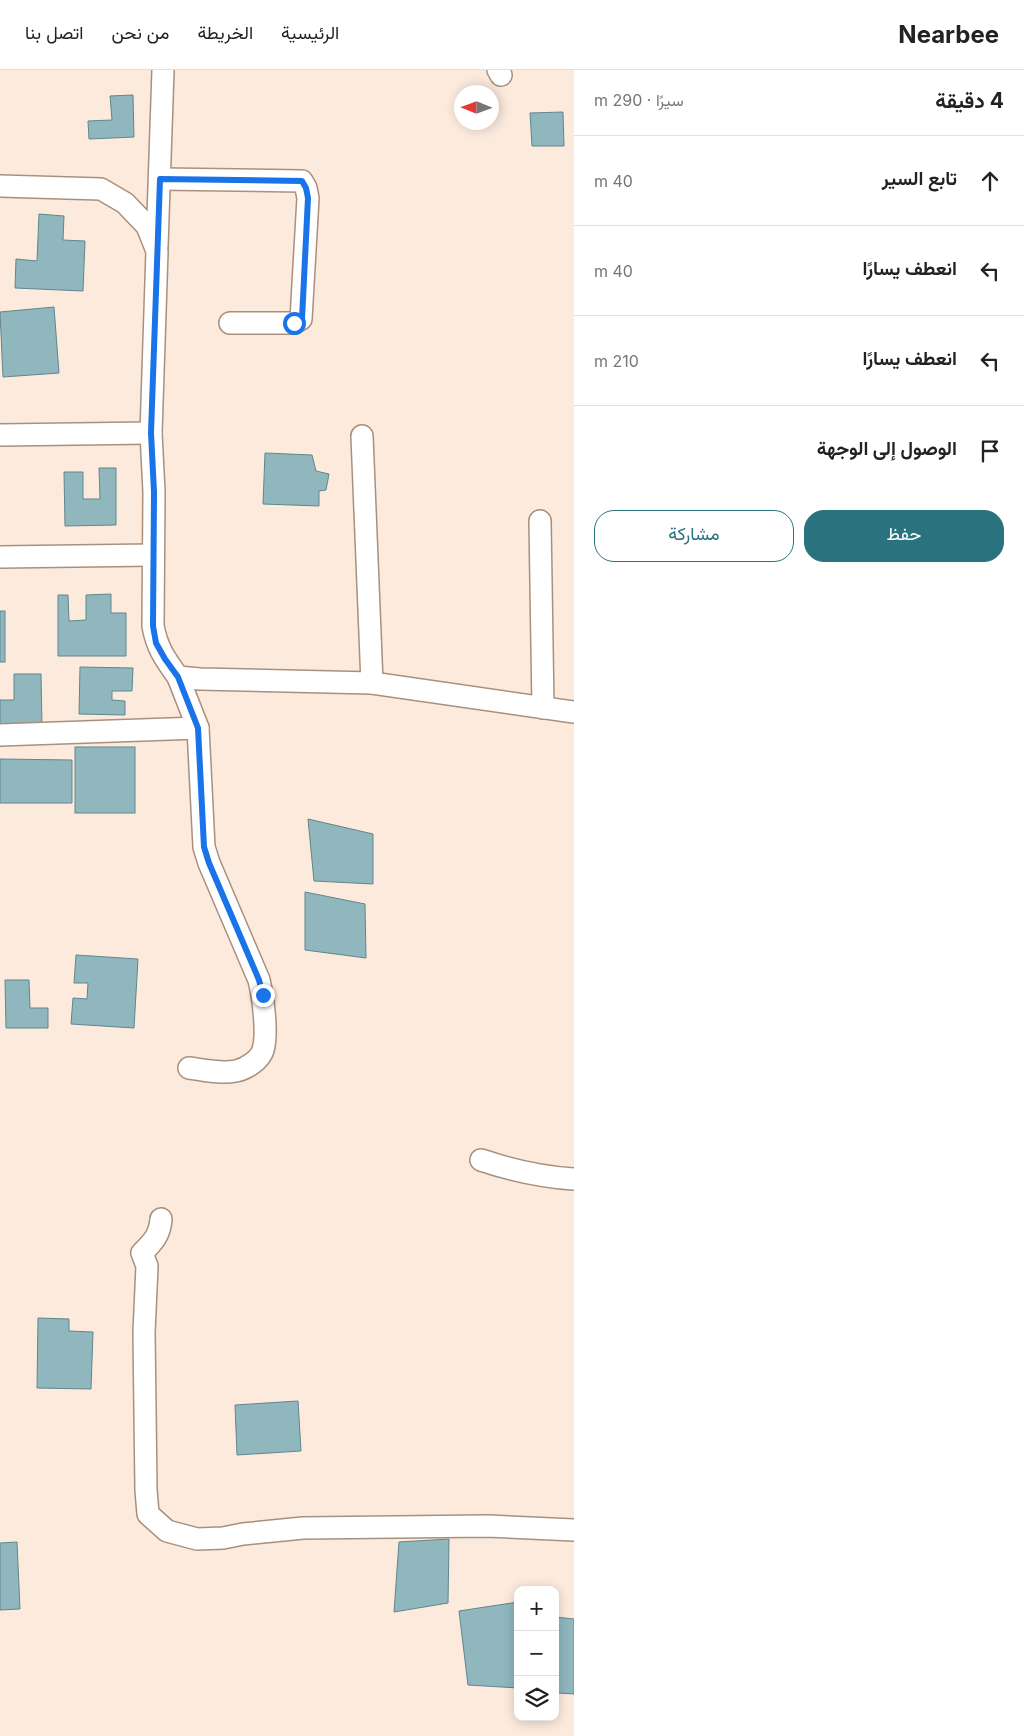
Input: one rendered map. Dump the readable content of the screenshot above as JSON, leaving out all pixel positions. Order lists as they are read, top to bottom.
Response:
{
  "north": "left",
  "page": {
    "header": "Nearbee",
    "nav": [
      "الرئيسية",
      "الخريطة",
      "من نحن",
      "اتصل بنا"
    ],
    "heading": ["4 دقيقة", "سيرًا · 290 m"],
    "list": [
      ["تابع السير", "40 m"],
      ["انعطف يسارًا", "40 m"],
      ["انعطف يسارًا", "210 m"],
      "الوصول إلى الوجهة"
    ],
    "buttons": ["حفظ", "مشاركة"],
    "map_buttons": ["+", "−"]
  }
}
